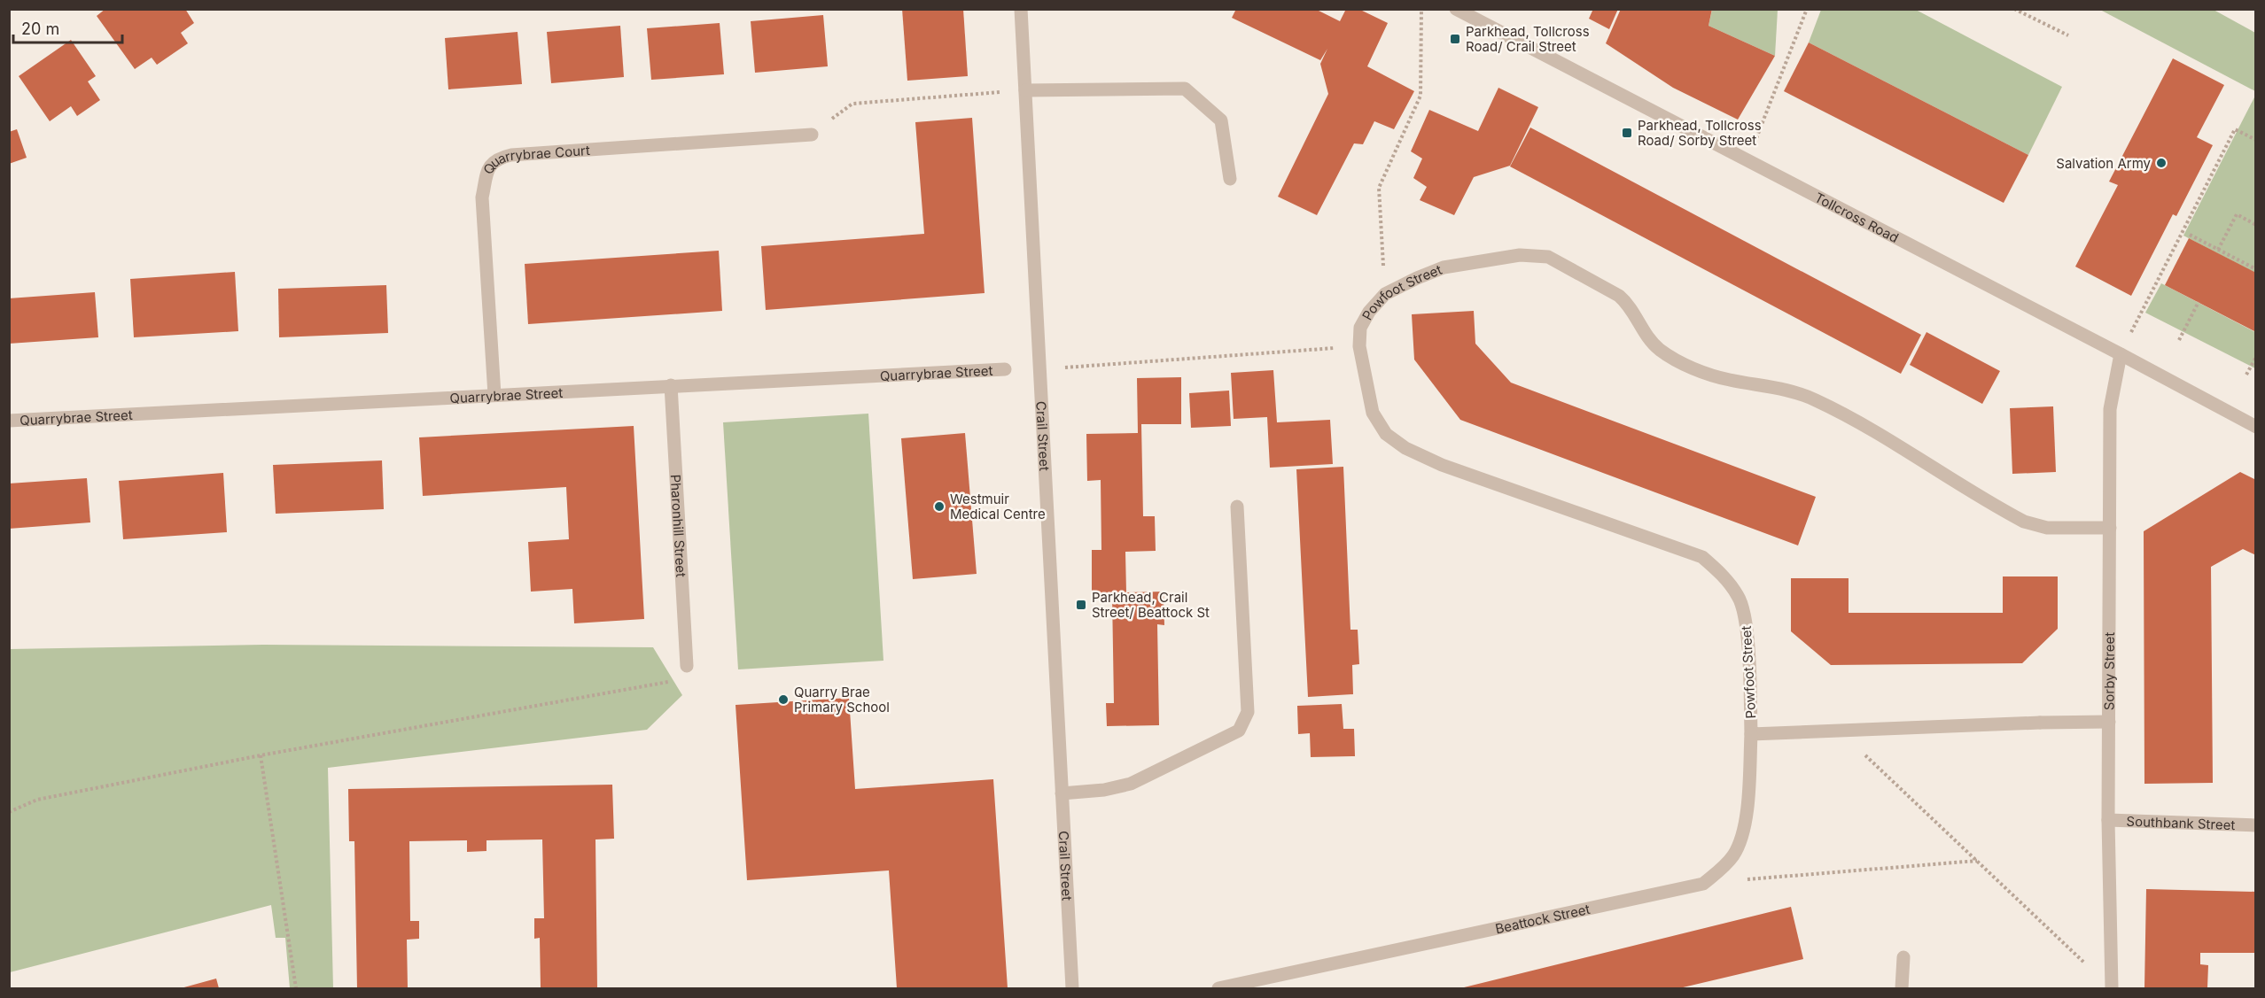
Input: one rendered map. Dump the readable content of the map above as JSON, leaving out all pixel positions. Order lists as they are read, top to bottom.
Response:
{
  "streets": {
    "street": [
      "Quarrybrae Court",
      "Tollcross Road",
      "Powfoot Street",
      "Quarrybrae Street",
      "Crail Street",
      "Pharonhill Street",
      "Sorby Street",
      "Southbank Street",
      "Beattock Street"
    ]
  },
  "crossings": [
    ["Quarrybrae Court", "Quarrybrae Street"],
    ["Tollcross Road", "Sorby Street"],
    ["Powfoot Street", "Sorby Street"],
    ["Powfoot Street", "Beattock Street"],
    ["Quarrybrae Street", "Pharonhill Street"],
    ["Sorby Street", "Southbank Street"]
  ],
  "places": {
    "transit": ["Parkhead, Tollcross Road/ Crail Street", "Parkhead, Tollcross Road/ Sorby Street", "Parkhead, Crail Street/ Beattock St"],
    "other": ["Salvation Army", "Westmuir Medical Centre", "Quarry Brae Primary School"]
  },
  "scale_bar": "20 m"
}
